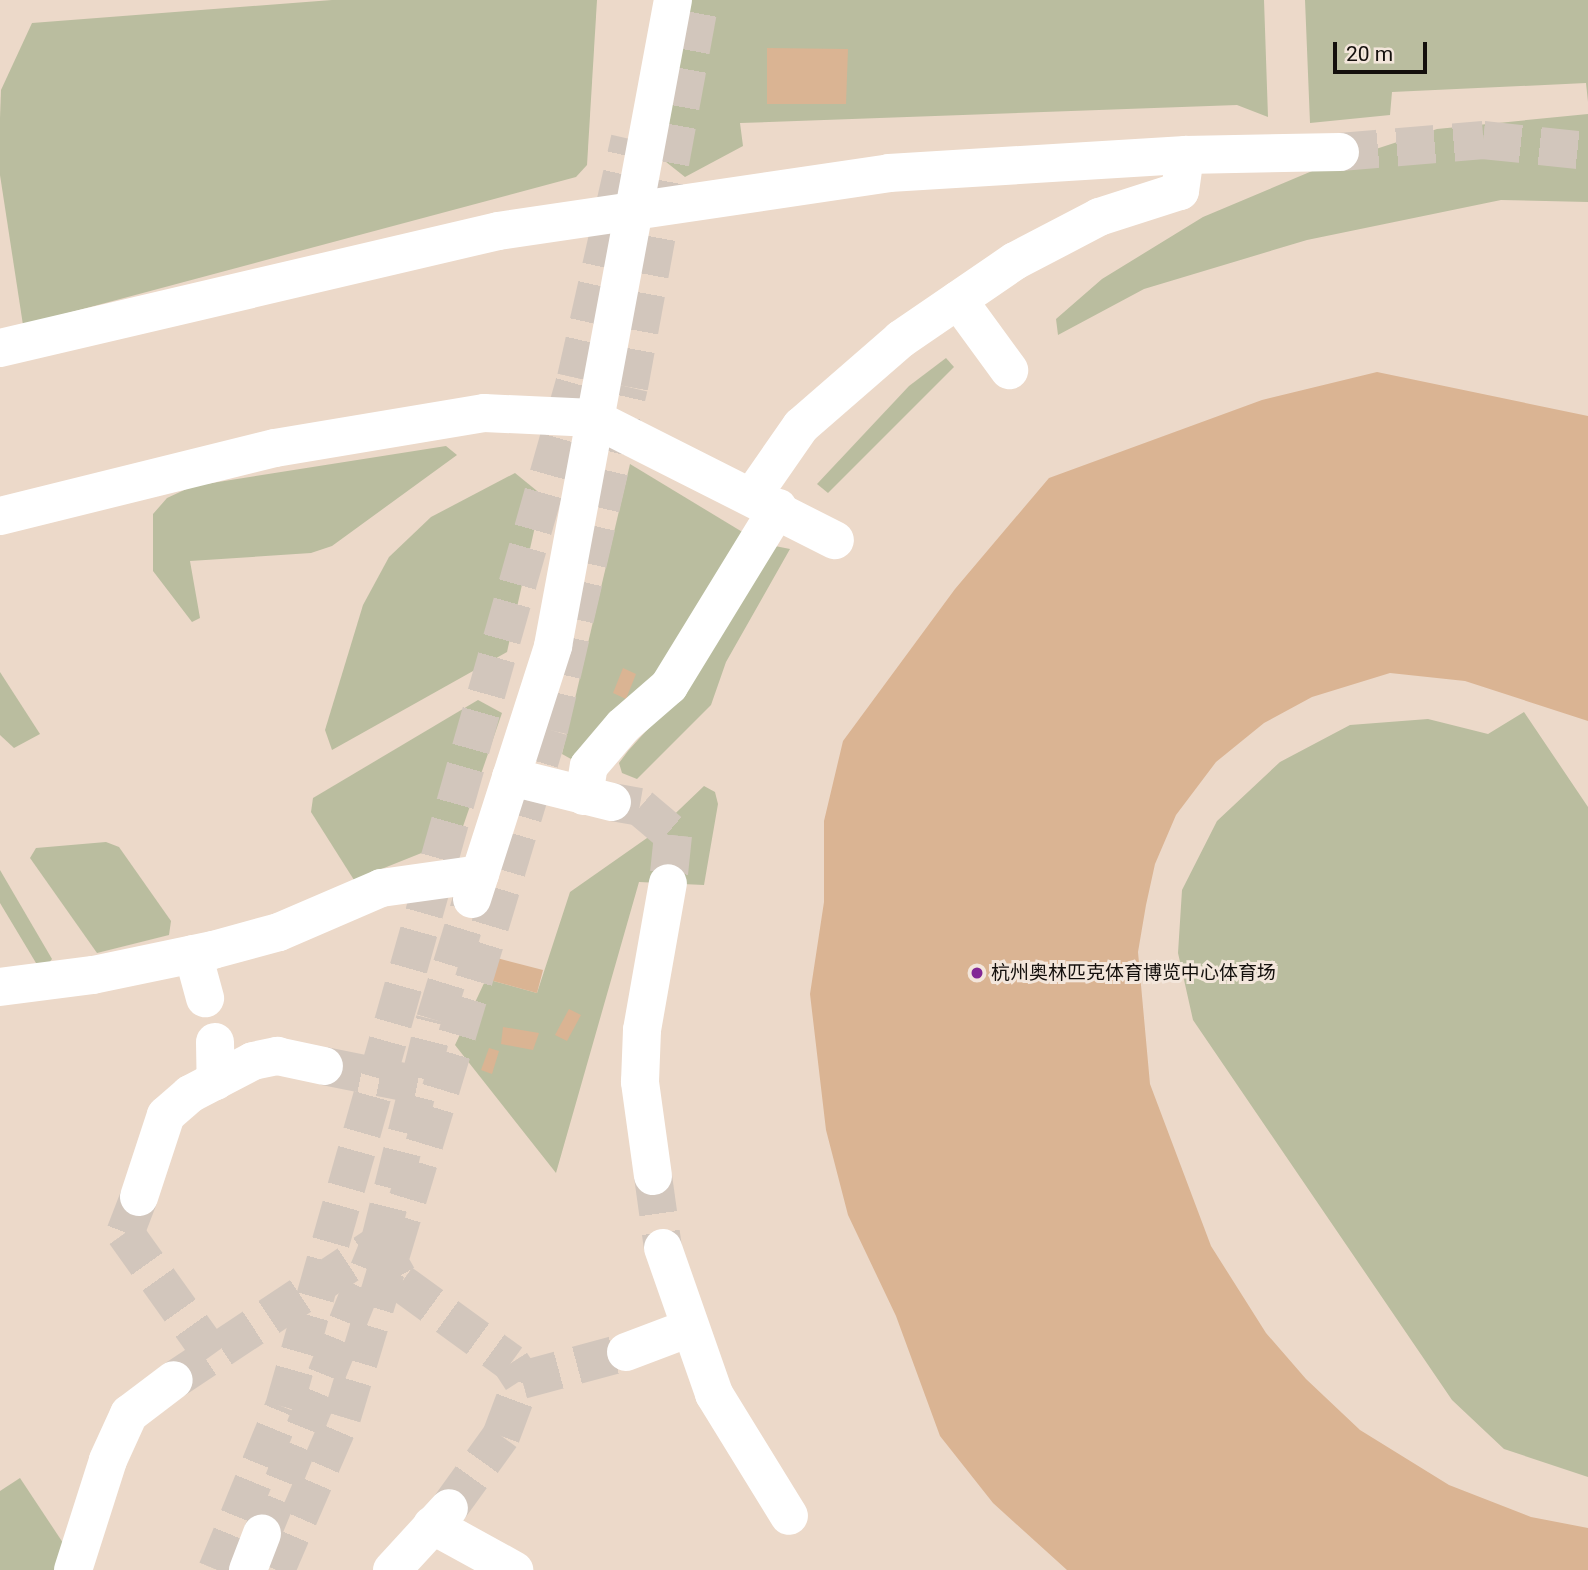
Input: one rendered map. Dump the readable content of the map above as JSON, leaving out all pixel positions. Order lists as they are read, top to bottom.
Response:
{
  "places": ["杭州奥林匹克体育博览中心体育场"],
  "scale_bar": "20 m"
}
